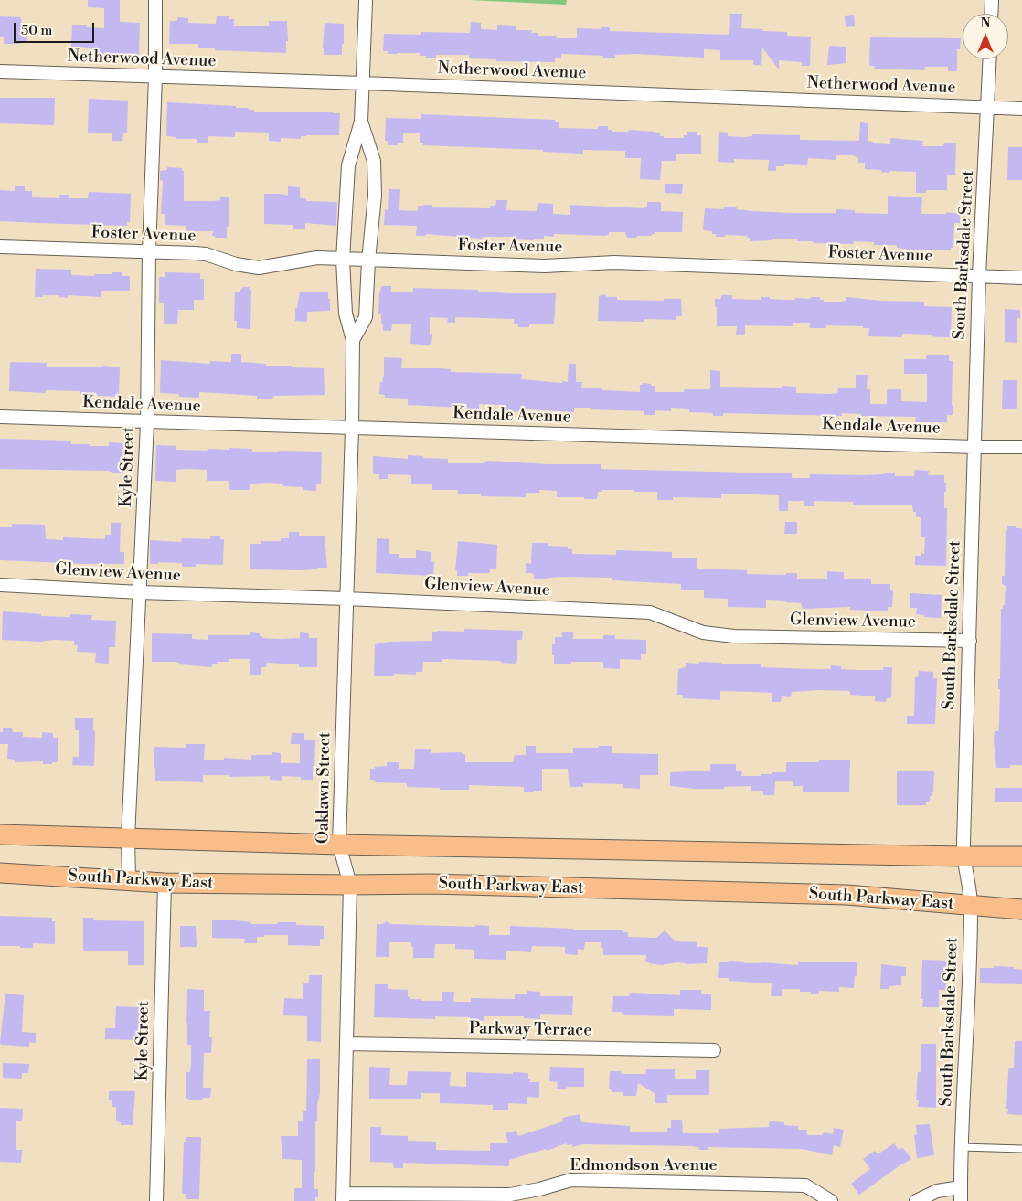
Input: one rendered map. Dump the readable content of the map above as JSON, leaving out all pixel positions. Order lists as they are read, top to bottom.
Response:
{
  "streets": {
    "main road": ["South Parkway East"],
    "street": [
      "Netherwood Avenue",
      "Foster Avenue",
      "South Barksdale Street",
      "Kendale Avenue",
      "Kyle Street",
      "Glenview Avenue",
      "Oaklawn Street",
      "Parkway Terrace",
      "Edmondson Avenue"
    ]
  },
  "crossings": [
    ["Netherwood Avenue", "South Barksdale Street"],
    ["Netherwood Avenue", "Kyle Street"],
    ["Foster Avenue", "South Barksdale Street"],
    ["Foster Avenue", "Kyle Street"],
    ["South Barksdale Street", "Kendale Avenue"],
    ["South Barksdale Street", "Glenview Avenue"],
    ["South Barksdale Street", "South Parkway East"],
    ["Kendale Avenue", "Kyle Street"],
    ["Kendale Avenue", "Oaklawn Street"],
    ["Kyle Street", "Glenview Avenue"],
    ["Kyle Street", "South Parkway East"],
    ["Glenview Avenue", "Oaklawn Street"],
    ["Oaklawn Street", "South Parkway East"],
    ["Oaklawn Street", "Parkway Terrace"],
    ["Oaklawn Street", "Edmondson Avenue"]
  ],
  "scale_bar": "50 m",
  "north": "top"
}
